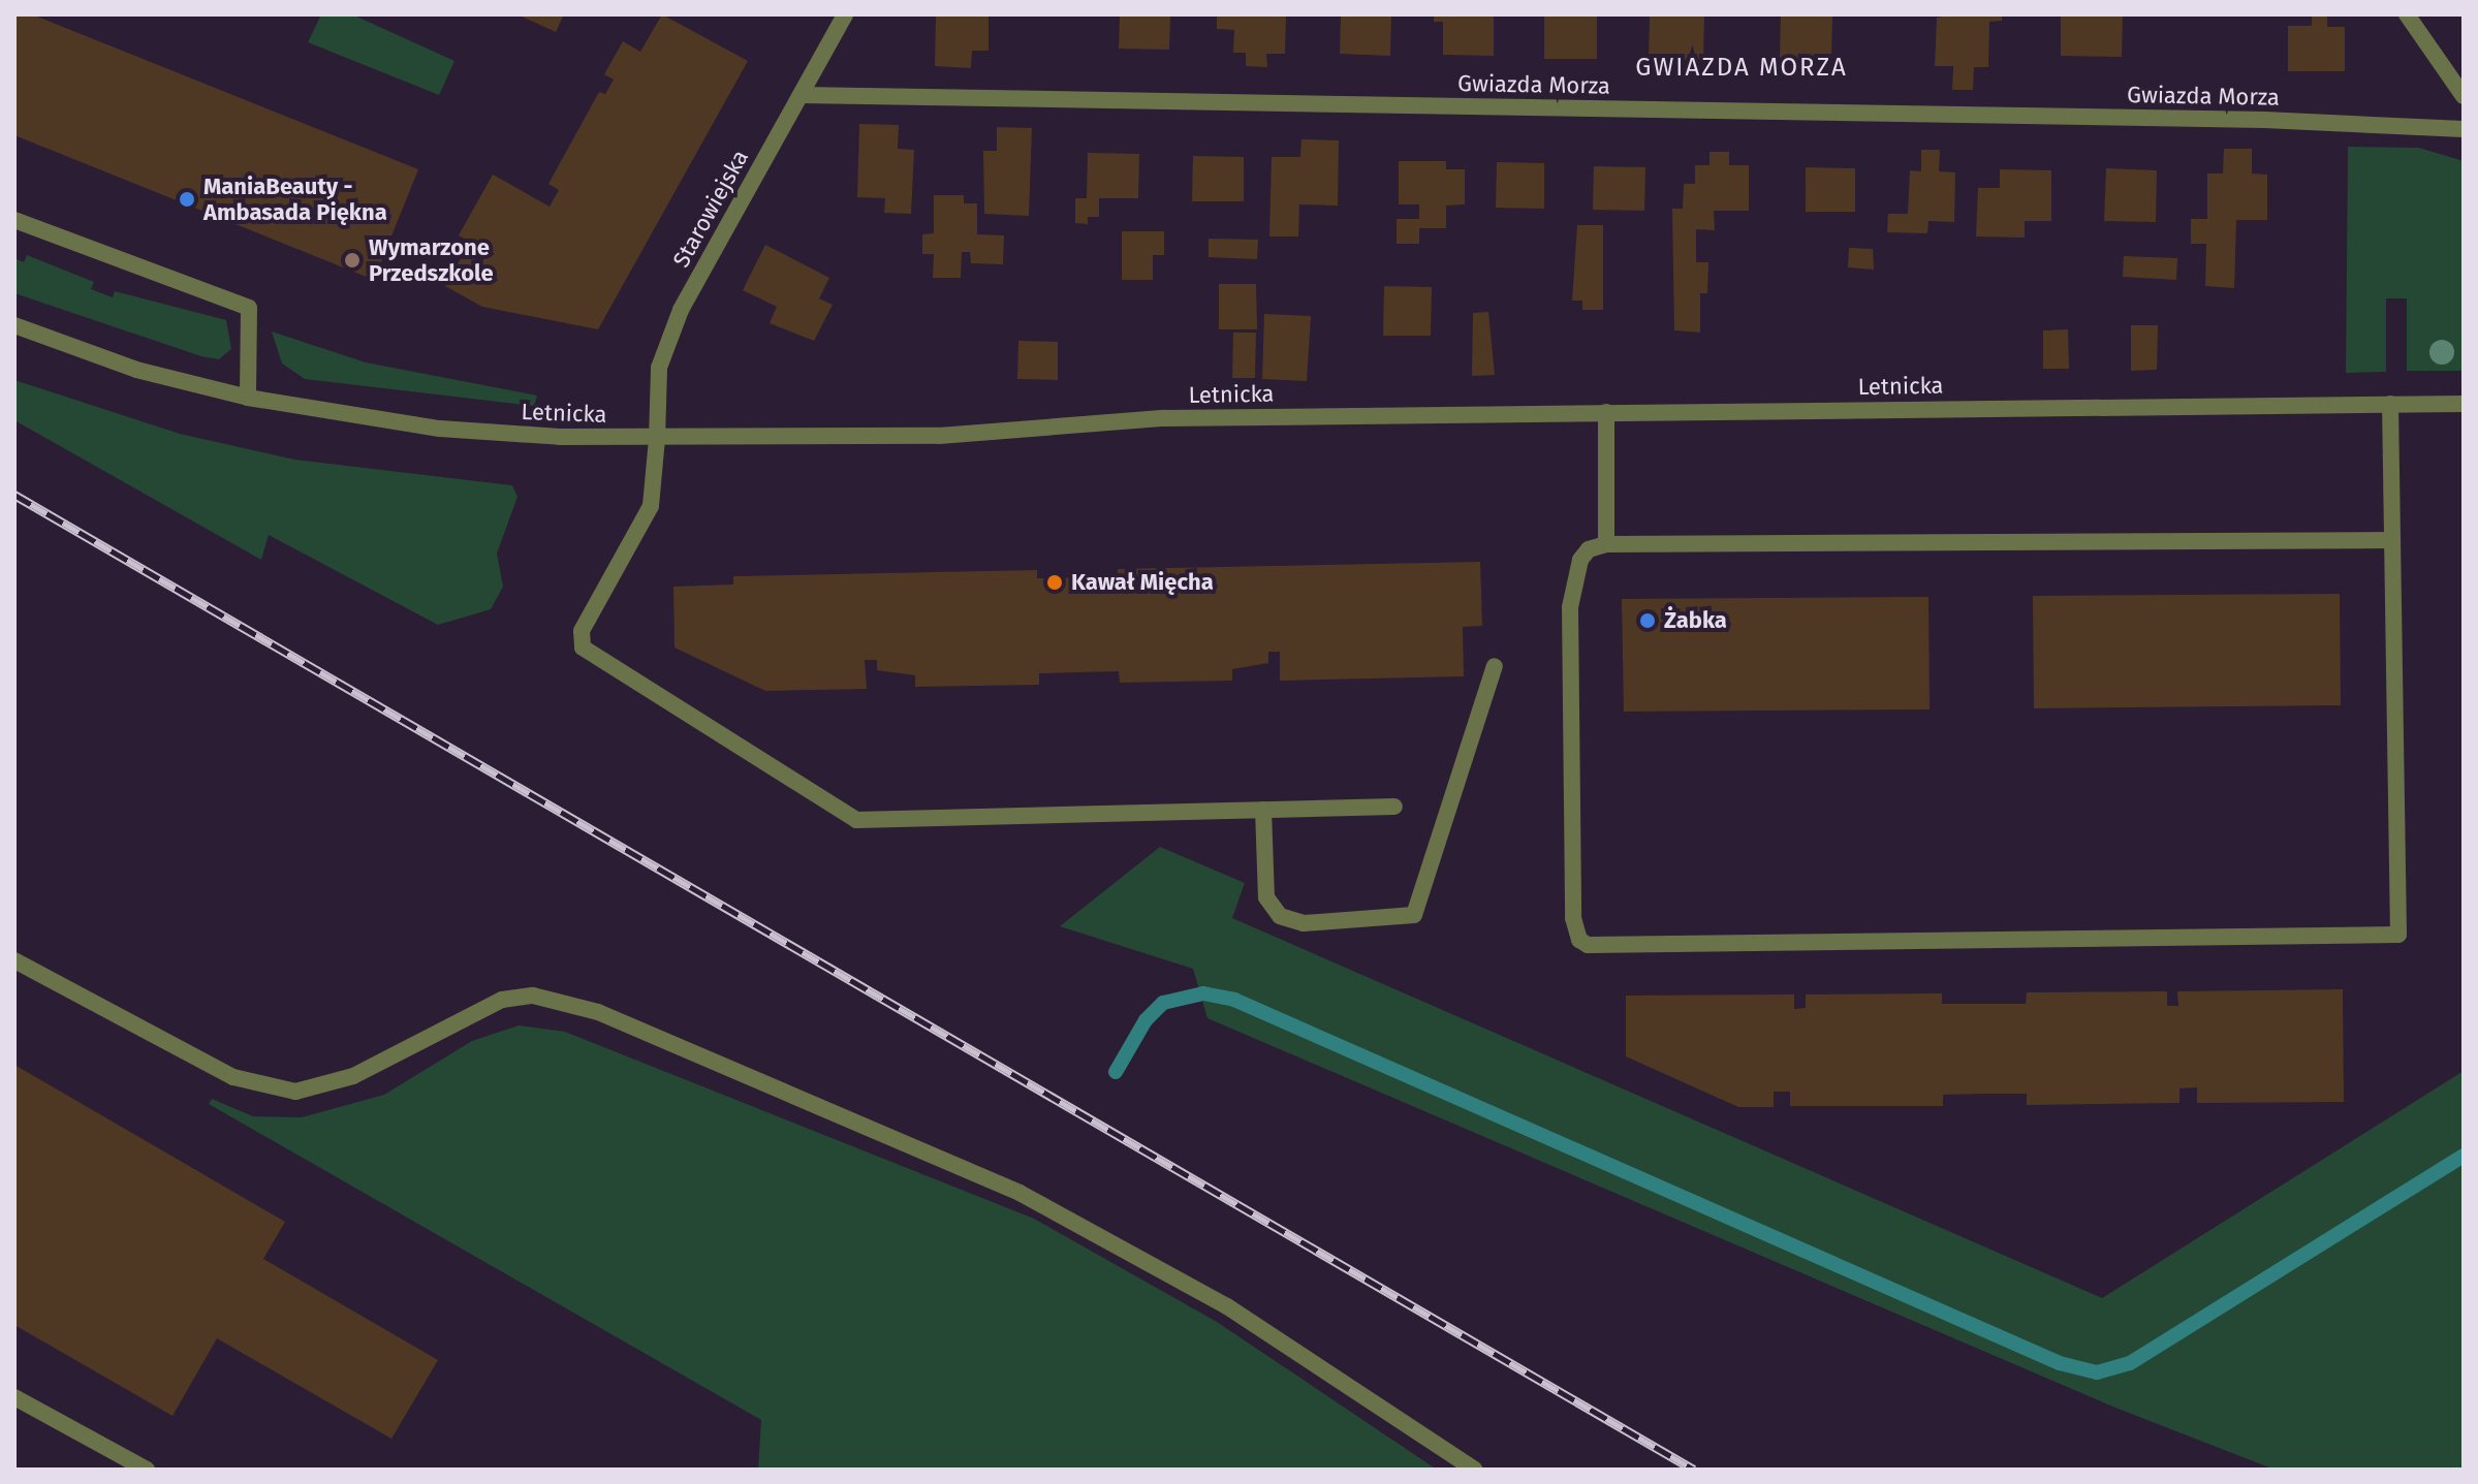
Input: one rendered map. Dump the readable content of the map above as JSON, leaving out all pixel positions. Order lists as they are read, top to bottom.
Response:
{
  "streets": {
    "street": ["Gwiazda Morza", "Starowiejska", "Letnicka"]
  },
  "crossings": [
    ["Gwiazda Morza", "Starowiejska"],
    ["Starowiejska", "Letnicka"]
  ],
  "districts": ["GWIAZDA MORZA"],
  "places": [
    "ManiaBeauty - Ambasada Piękna",
    "Wymarzone Przedszkole",
    "Kawał Mięcha",
    "Żabka"
  ]
}
